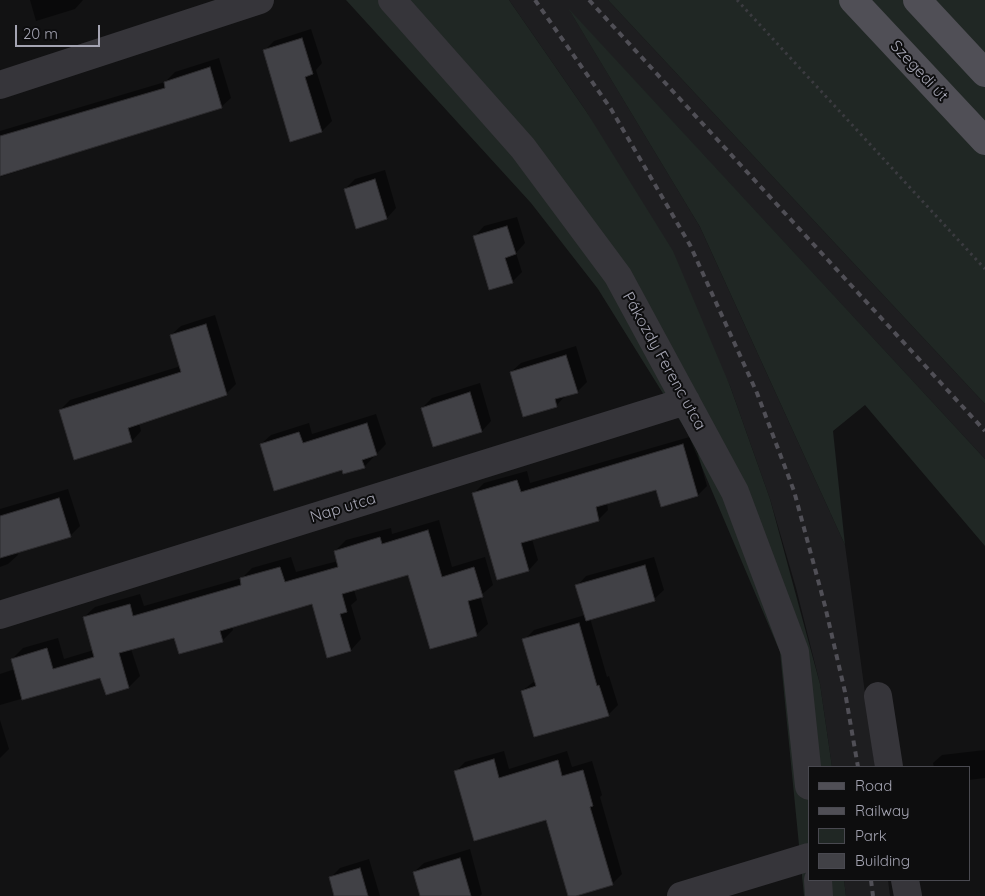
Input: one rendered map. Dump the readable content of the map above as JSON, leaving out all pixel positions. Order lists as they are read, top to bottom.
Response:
{
  "streets": {
    "main road": ["Szegedi út"],
    "street": ["Pákozdy Ferenc utca", "Nap utca"]
  },
  "crossings": [
    ["Pákozdy Ferenc utca", "Nap utca"]
  ],
  "legend": [
    "Road",
    "Railway",
    "Park",
    "Building"
  ],
  "scale_bar": "20 m"
}
